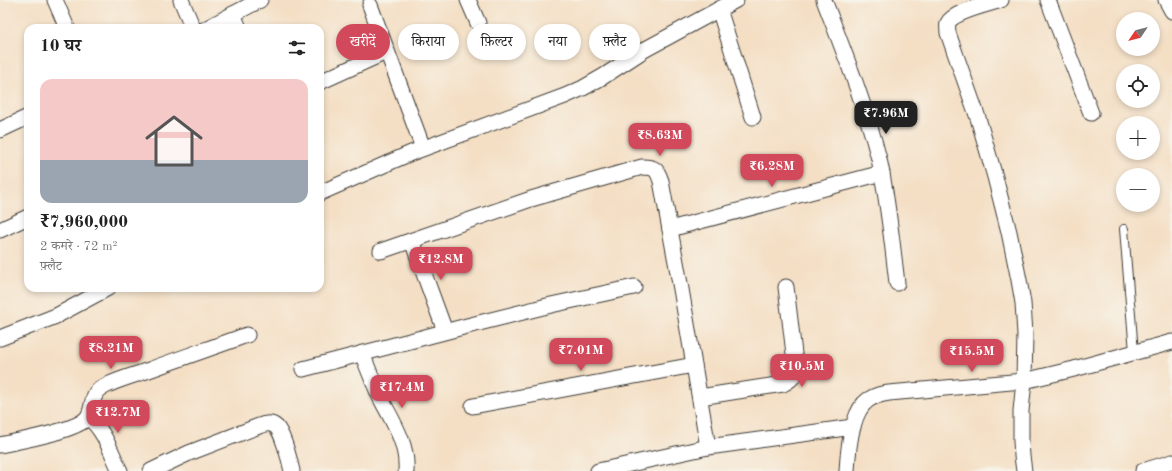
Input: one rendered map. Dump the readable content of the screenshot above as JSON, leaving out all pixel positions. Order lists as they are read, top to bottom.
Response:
{
  "north": "bottom left",
  "page": {
    "map_buttons": ["+", "−"],
    "chip": [
      "खरीदें",
      "किराया",
      "फ़िल्टर",
      "नया",
      "फ़्लैट"
    ],
    "heading": "10 घर",
    "list": [
      {
        "name": "₹7,960,000",
        "note": "2 कमरे · 72 m² · फ़्लैट"
      }
    ],
    "price": [
      "₹7.96M",
      "₹8.63M",
      "₹6.28M",
      "₹12.8M",
      "₹8.21M",
      "₹7.01M",
      "₹15.5M",
      "₹10.5M",
      "₹17.4M",
      "₹12.7M"
    ]
  }
}
